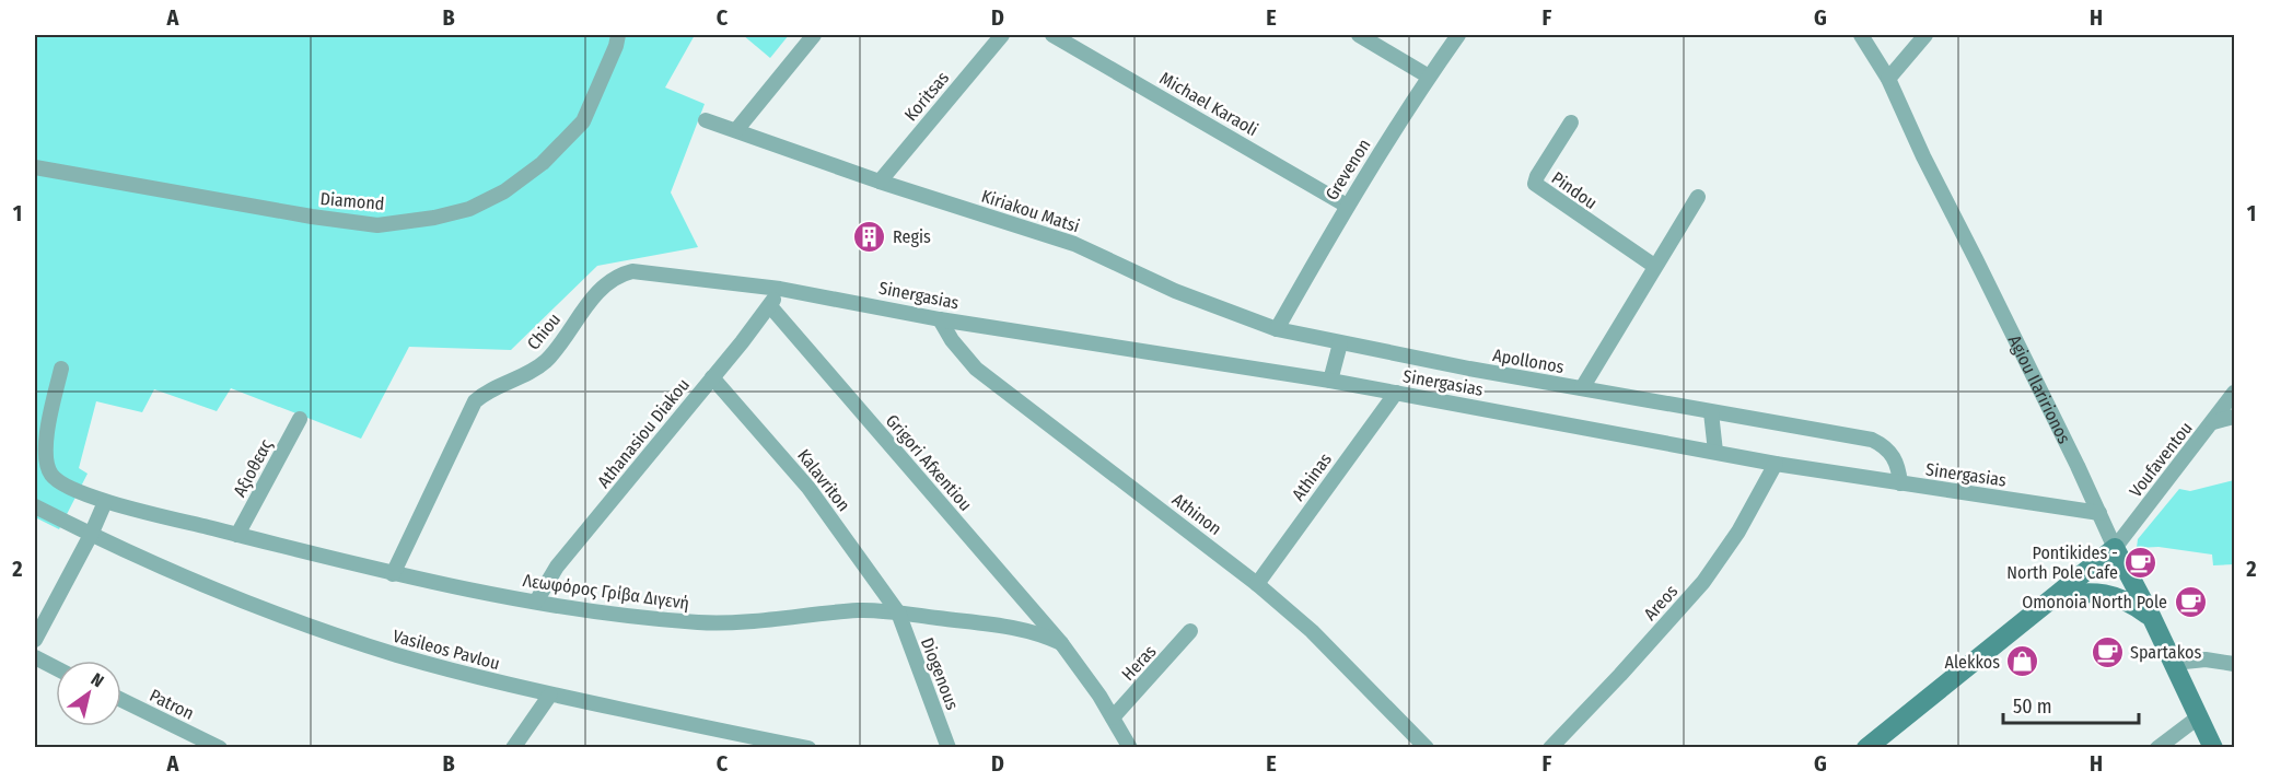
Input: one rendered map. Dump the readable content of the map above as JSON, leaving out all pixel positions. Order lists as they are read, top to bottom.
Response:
{
  "streets": {
    "street": [
      "Koritsas",
      "Michael Karaoli",
      "Grevenon",
      "Pindou",
      "Diamond",
      "Kiriakou Matsi",
      "Sinergasias",
      "Chiou",
      "Apollonos",
      "Agiou Ilaririonos",
      "Athanasiou Diakou",
      "Voufaventou",
      "Grigori Afxentiou",
      "Αξιοθεας",
      "Athinas",
      "Kalavriton",
      "Athinon",
      "Λεωφόρος Γρίβα Διγενή",
      "Areos",
      "Vasileos Pavlou",
      "Heras",
      "Diogenous",
      "Patron"
    ]
  },
  "crossings": [
    ["Koritsas", "Kiriakou Matsi"],
    ["Michael Karaoli", "Grevenon"],
    ["Grevenon", "Kiriakou Matsi"],
    ["Kiriakou Matsi", "Apollonos"],
    ["Sinergasias", "Chiou"],
    ["Sinergasias", "Apollonos"],
    ["Sinergasias", "Agiou Ilaririonos"],
    ["Sinergasias", "Athanasiou Diakou"],
    ["Sinergasias", "Athinas"],
    ["Sinergasias", "Athinon"],
    ["Sinergasias", "Areos"],
    ["Chiou", "Athanasiou Diakou"],
    ["Chiou", "Λεωφόρος Γρίβα Διγενή"],
    ["Agiou Ilaririonos", "Voufaventou"],
    ["Athanasiou Diakou", "Grigori Afxentiou"],
    ["Athanasiou Diakou", "Kalavriton"],
    ["Athanasiou Diakou", "Λεωφόρος Γρίβα Διγενή"],
    ["Grigori Afxentiou", "Λεωφόρος Γρίβα Διγενή"],
    ["Αξιοθεας", "Λεωφόρος Γρίβα Διγενή"],
    ["Athinas", "Athinon"],
    ["Kalavriton", "Λεωφόρος Γρίβα Διγενή"],
    ["Kalavriton", "Diogenous"],
    ["Λεωφόρος Γρίβα Διγενή", "Heras"],
    ["Λεωφόρος Γρίβα Διγενή", "Diogenous"]
  ],
  "places": {
    "building": ["Regis"],
    "cafe": ["Pontikides - North Pole Cafe", "Omonoia North Pole", "Spartakos"],
    "shop": ["Alekkos"]
  },
  "scale_bar": "50 m",
  "north": "top right",
  "grid": {
    "columns": [
      "A",
      "B",
      "C",
      "D",
      "E",
      "F",
      "G",
      "H"
    ],
    "rows": ["1", "2"]
  }
}
